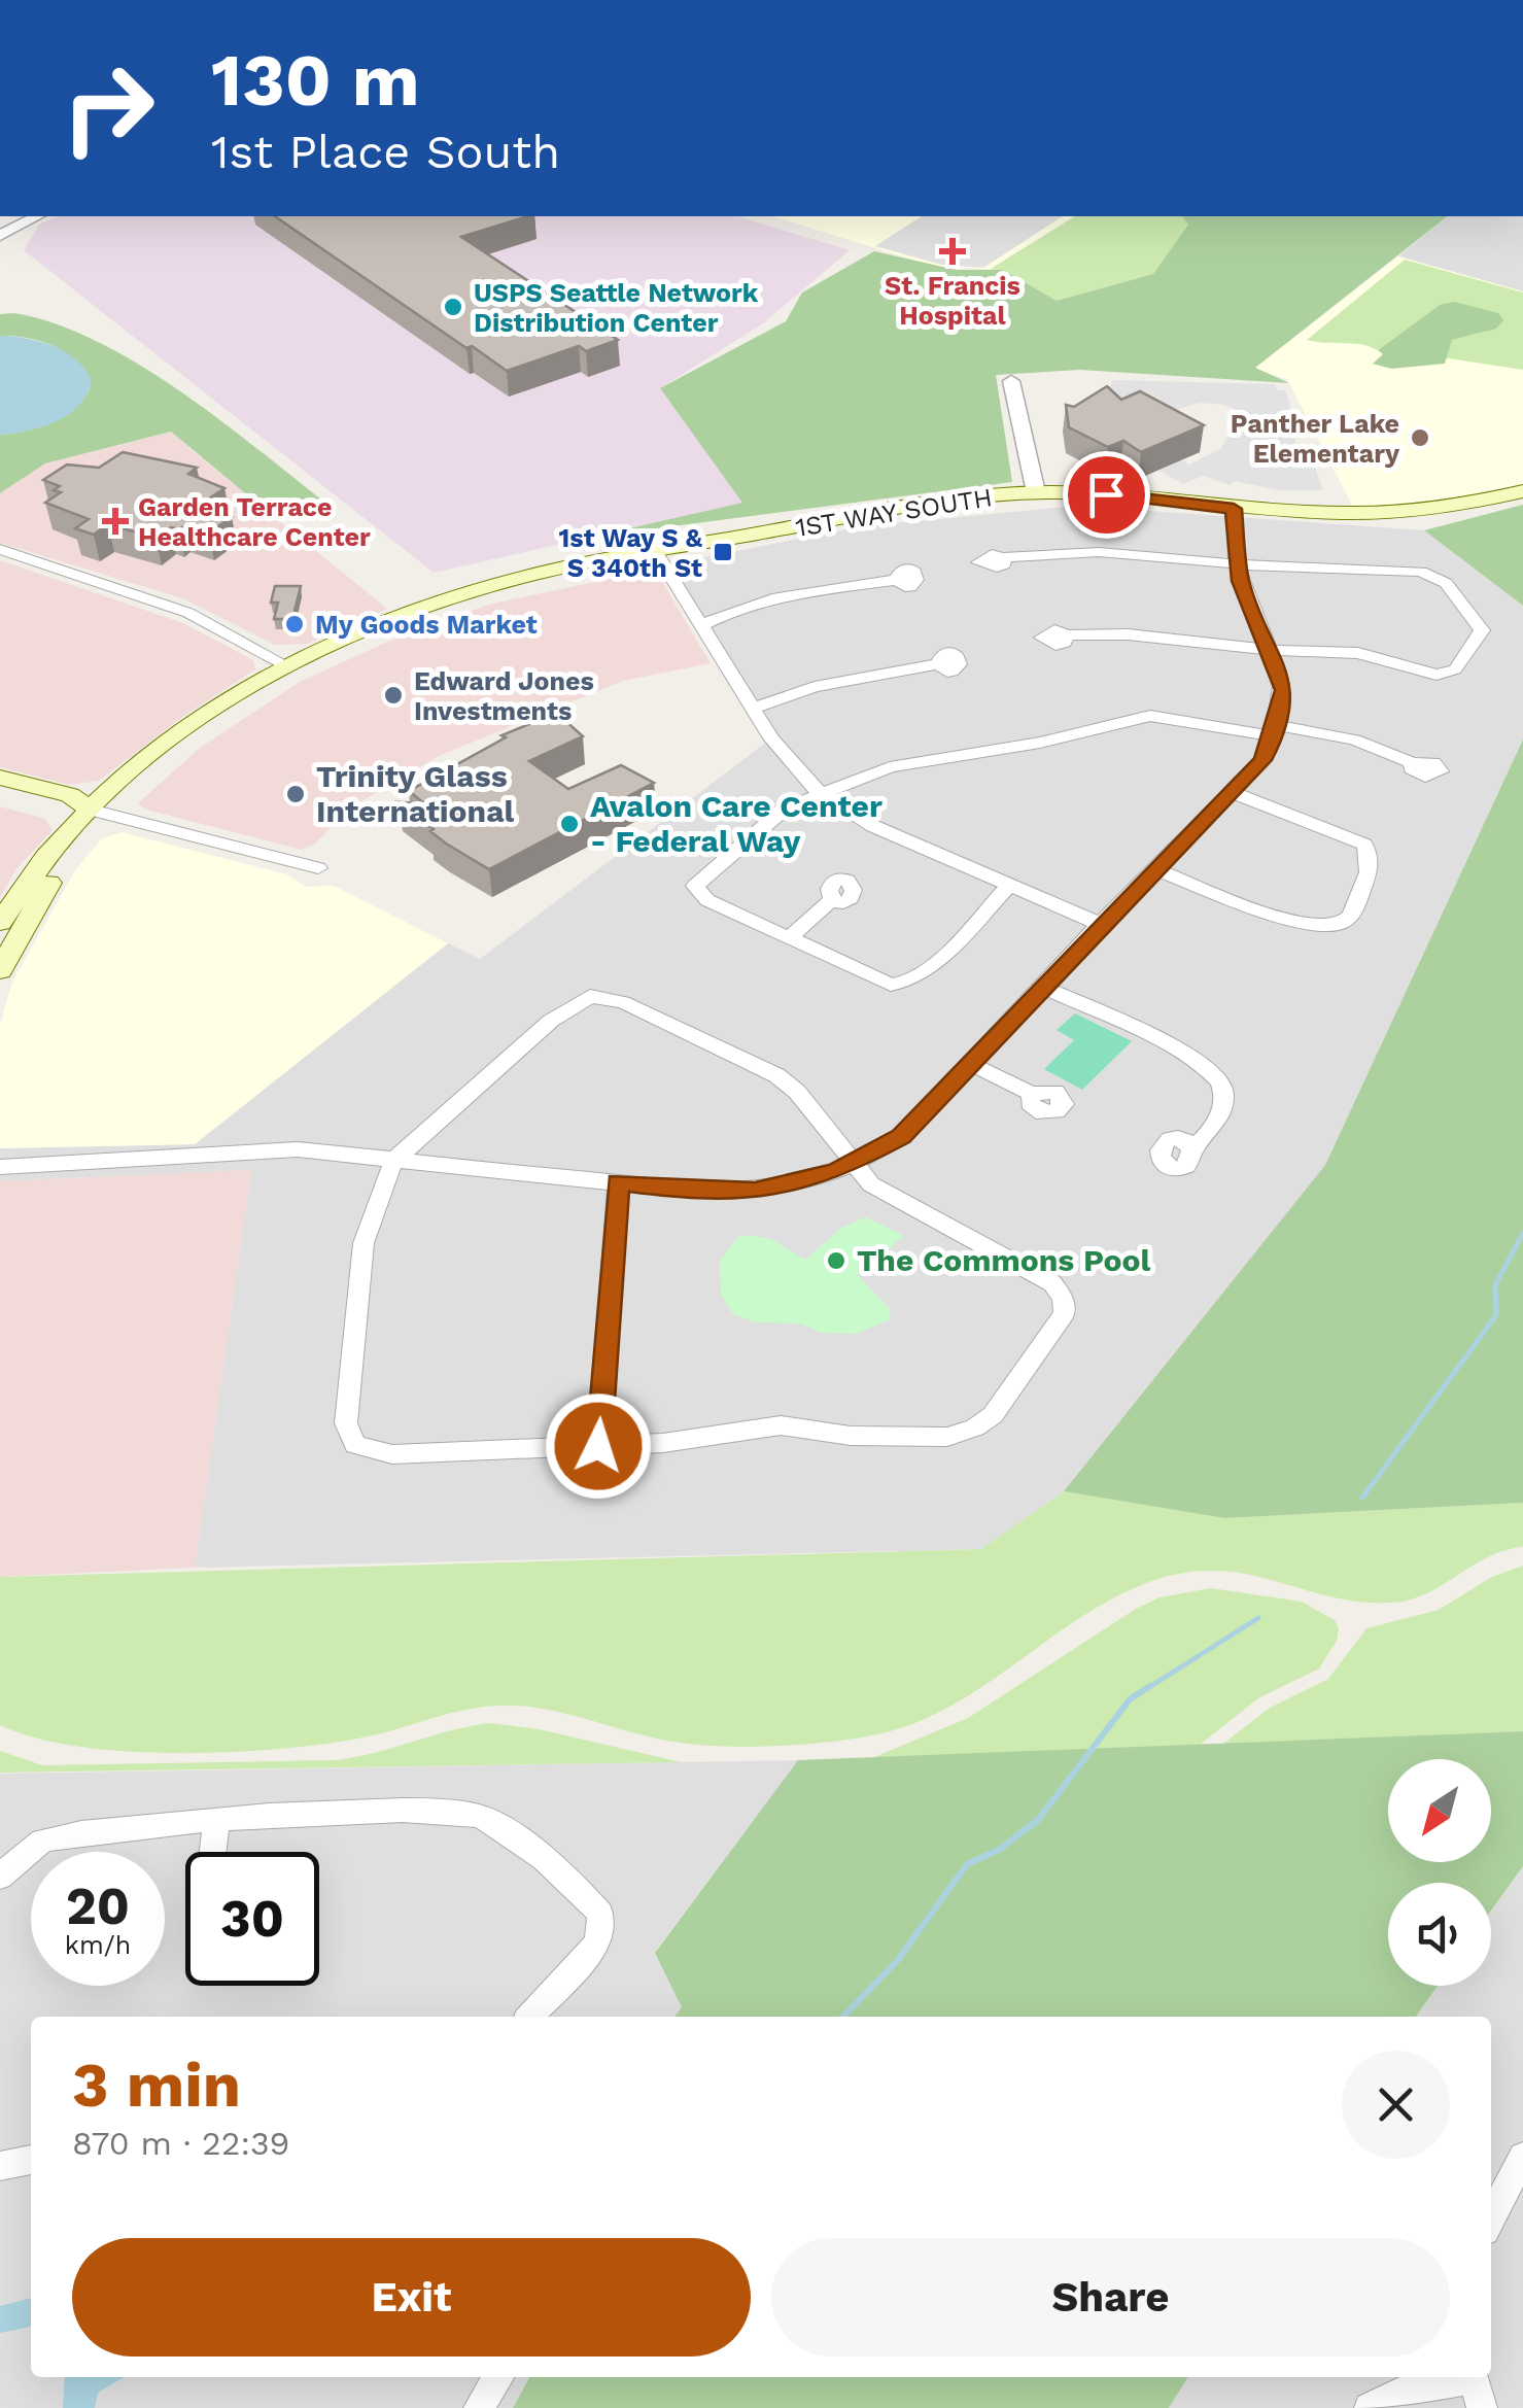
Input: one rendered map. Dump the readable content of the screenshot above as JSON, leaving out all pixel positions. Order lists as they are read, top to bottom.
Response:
{
  "streets": {
    "main road": ["1ST WAY SOUTH"]
  },
  "places": {
    "health": ["St. Francis Hospital", "Garden Terrace Healthcare Center"],
    "other": [
      "USPS Seattle Network Distribution Center",
      "Panther Lake Elementary",
      "My Goods Market",
      "Edward Jones Investments",
      "Trinity Glass International",
      "Avalon Care Center - Federal Way",
      "The Commons Pool"
    ],
    "transit": ["1st Way S & S 340th St"]
  },
  "north": "bottom left",
  "page": {
    "turn": ["130 m", "1st Place South"],
    "speed": "20 km/h",
    "limit": "30",
    "heading": ["3 min", "870 m · 22:39"],
    "buttons": ["Exit", "Share"]
  }
}
